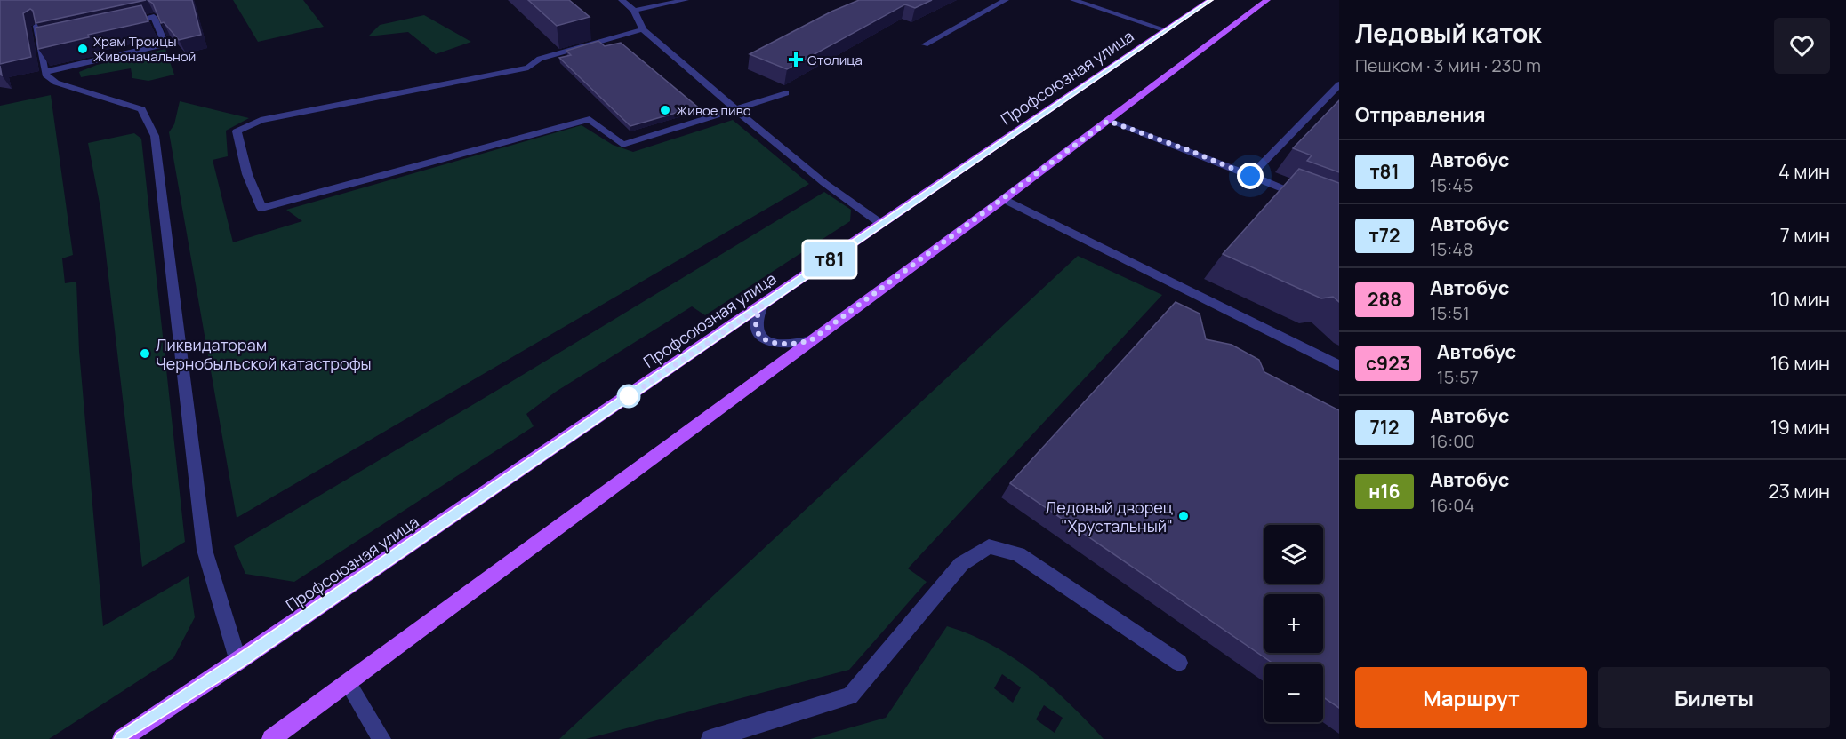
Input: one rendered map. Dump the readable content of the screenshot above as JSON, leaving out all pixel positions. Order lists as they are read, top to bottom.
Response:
{
  "streets": {
    "main road": ["Профсоюзная улица"]
  },
  "places": {
    "other": [
      "Храм Троицы Живоначальной",
      "Живое пиво",
      "Ликвидаторам Чернобыльской катастрофы",
      "Ледовый дворец \"Хрустальный\""
    ],
    "health": ["Столица"]
  },
  "lines": ["bus line т81"],
  "page": {
    "on_map": "т81",
    "heading": [
      ["Ледовый каток", "Пешком · 3 мин · 230 m"],
      "Отправления"
    ],
    "list": [
      {
        "mark": "т81",
        "name": "Автобус",
        "note": "15:45",
        "value": "4 мин"
      },
      {
        "mark": "т72",
        "name": "Автобус",
        "note": "15:48",
        "value": "7 мин"
      },
      {
        "mark": "288",
        "name": "Автобус",
        "note": "15:51",
        "value": "10 мин"
      },
      {
        "mark": "с923",
        "name": "Автобус",
        "note": "15:57",
        "value": "16 мин"
      },
      {
        "mark": "712",
        "name": "Автобус",
        "note": "16:00",
        "value": "19 мин"
      },
      {
        "mark": "н16",
        "name": "Автобус",
        "note": "16:04",
        "value": "23 мин"
      }
    ],
    "map_buttons": ["+", "−"],
    "buttons": ["Маршрут", "Билеты"]
  }
}
